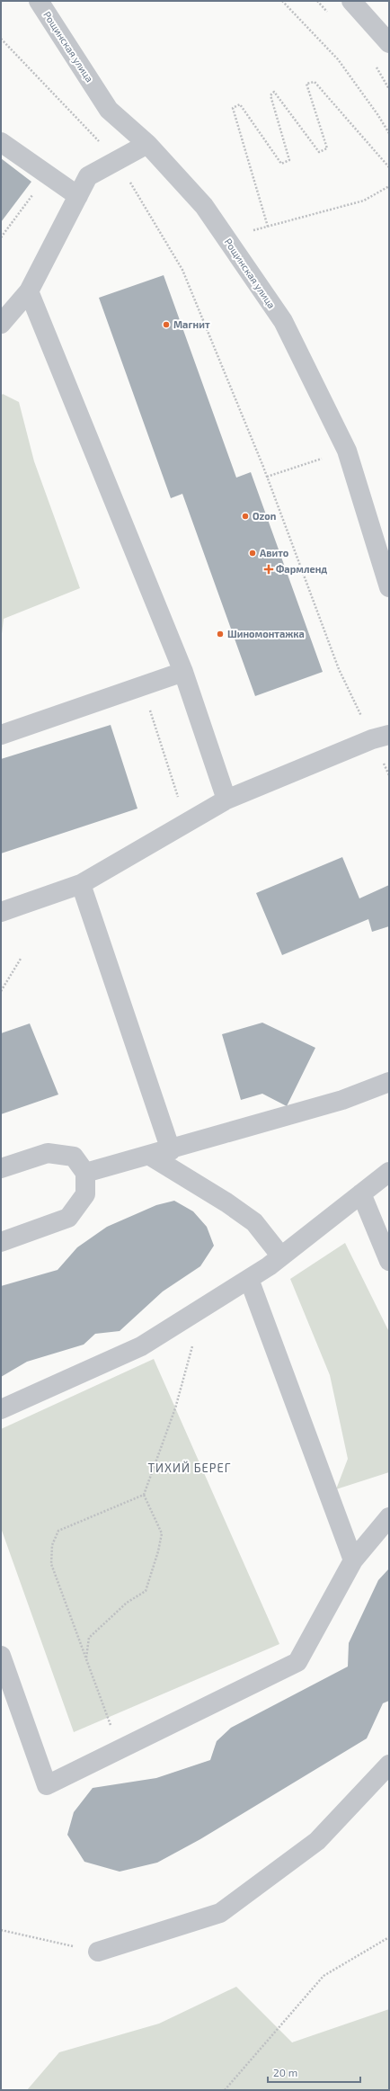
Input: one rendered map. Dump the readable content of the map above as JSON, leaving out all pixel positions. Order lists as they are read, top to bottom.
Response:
{
  "streets": {
    "street": ["Рощинская улица"]
  },
  "districts": ["ТИХИЙ БЕРЕГ"],
  "places": {
    "other": [
      "Магнит",
      "Ozon",
      "Авито",
      "Шиномонтажка"
    ],
    "health": ["Фармленд"]
  },
  "scale_bar": "20 m"
}
